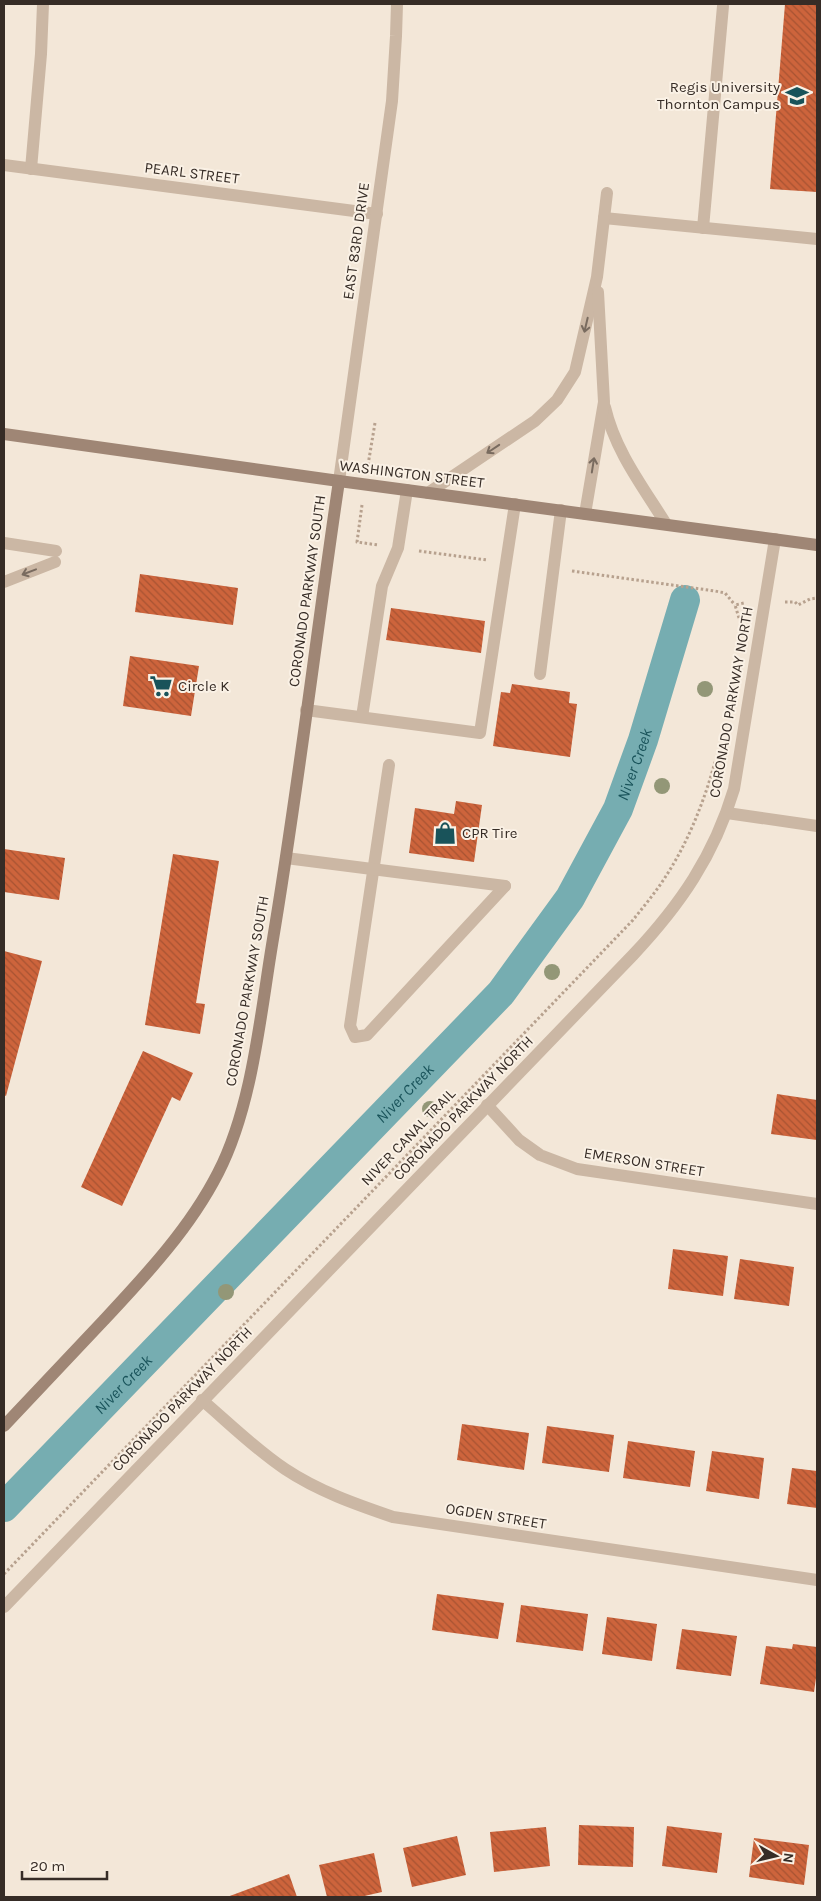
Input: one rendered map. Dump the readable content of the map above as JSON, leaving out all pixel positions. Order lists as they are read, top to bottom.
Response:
{
  "streets": {
    "street": [
      "PEARL STREET",
      "EAST 83RD DRIVE",
      "WASHINGTON STREET",
      "CORONADO PARKWAY SOUTH",
      "CORONADO PARKWAY NORTH",
      "EMERSON STREET",
      "OGDEN STREET"
    ],
    "path": ["NIVER CANAL TRAIL"]
  },
  "crossings": [
    ["PEARL STREET", "EAST 83RD DRIVE"],
    ["EAST 83RD DRIVE", "WASHINGTON STREET"],
    ["EAST 83RD DRIVE", "CORONADO PARKWAY SOUTH"],
    ["WASHINGTON STREET", "CORONADO PARKWAY SOUTH"],
    ["WASHINGTON STREET", "CORONADO PARKWAY NORTH"],
    ["CORONADO PARKWAY NORTH", "EMERSON STREET"],
    ["CORONADO PARKWAY NORTH", "OGDEN STREET"]
  ],
  "water": ["Niver Creek"],
  "places": {
    "school or university": ["Regis University Thornton Campus"],
    "supermarket": ["Circle K"],
    "shop": ["CPR Tire"]
  },
  "scale_bar": "20 m",
  "north": "right"
}
